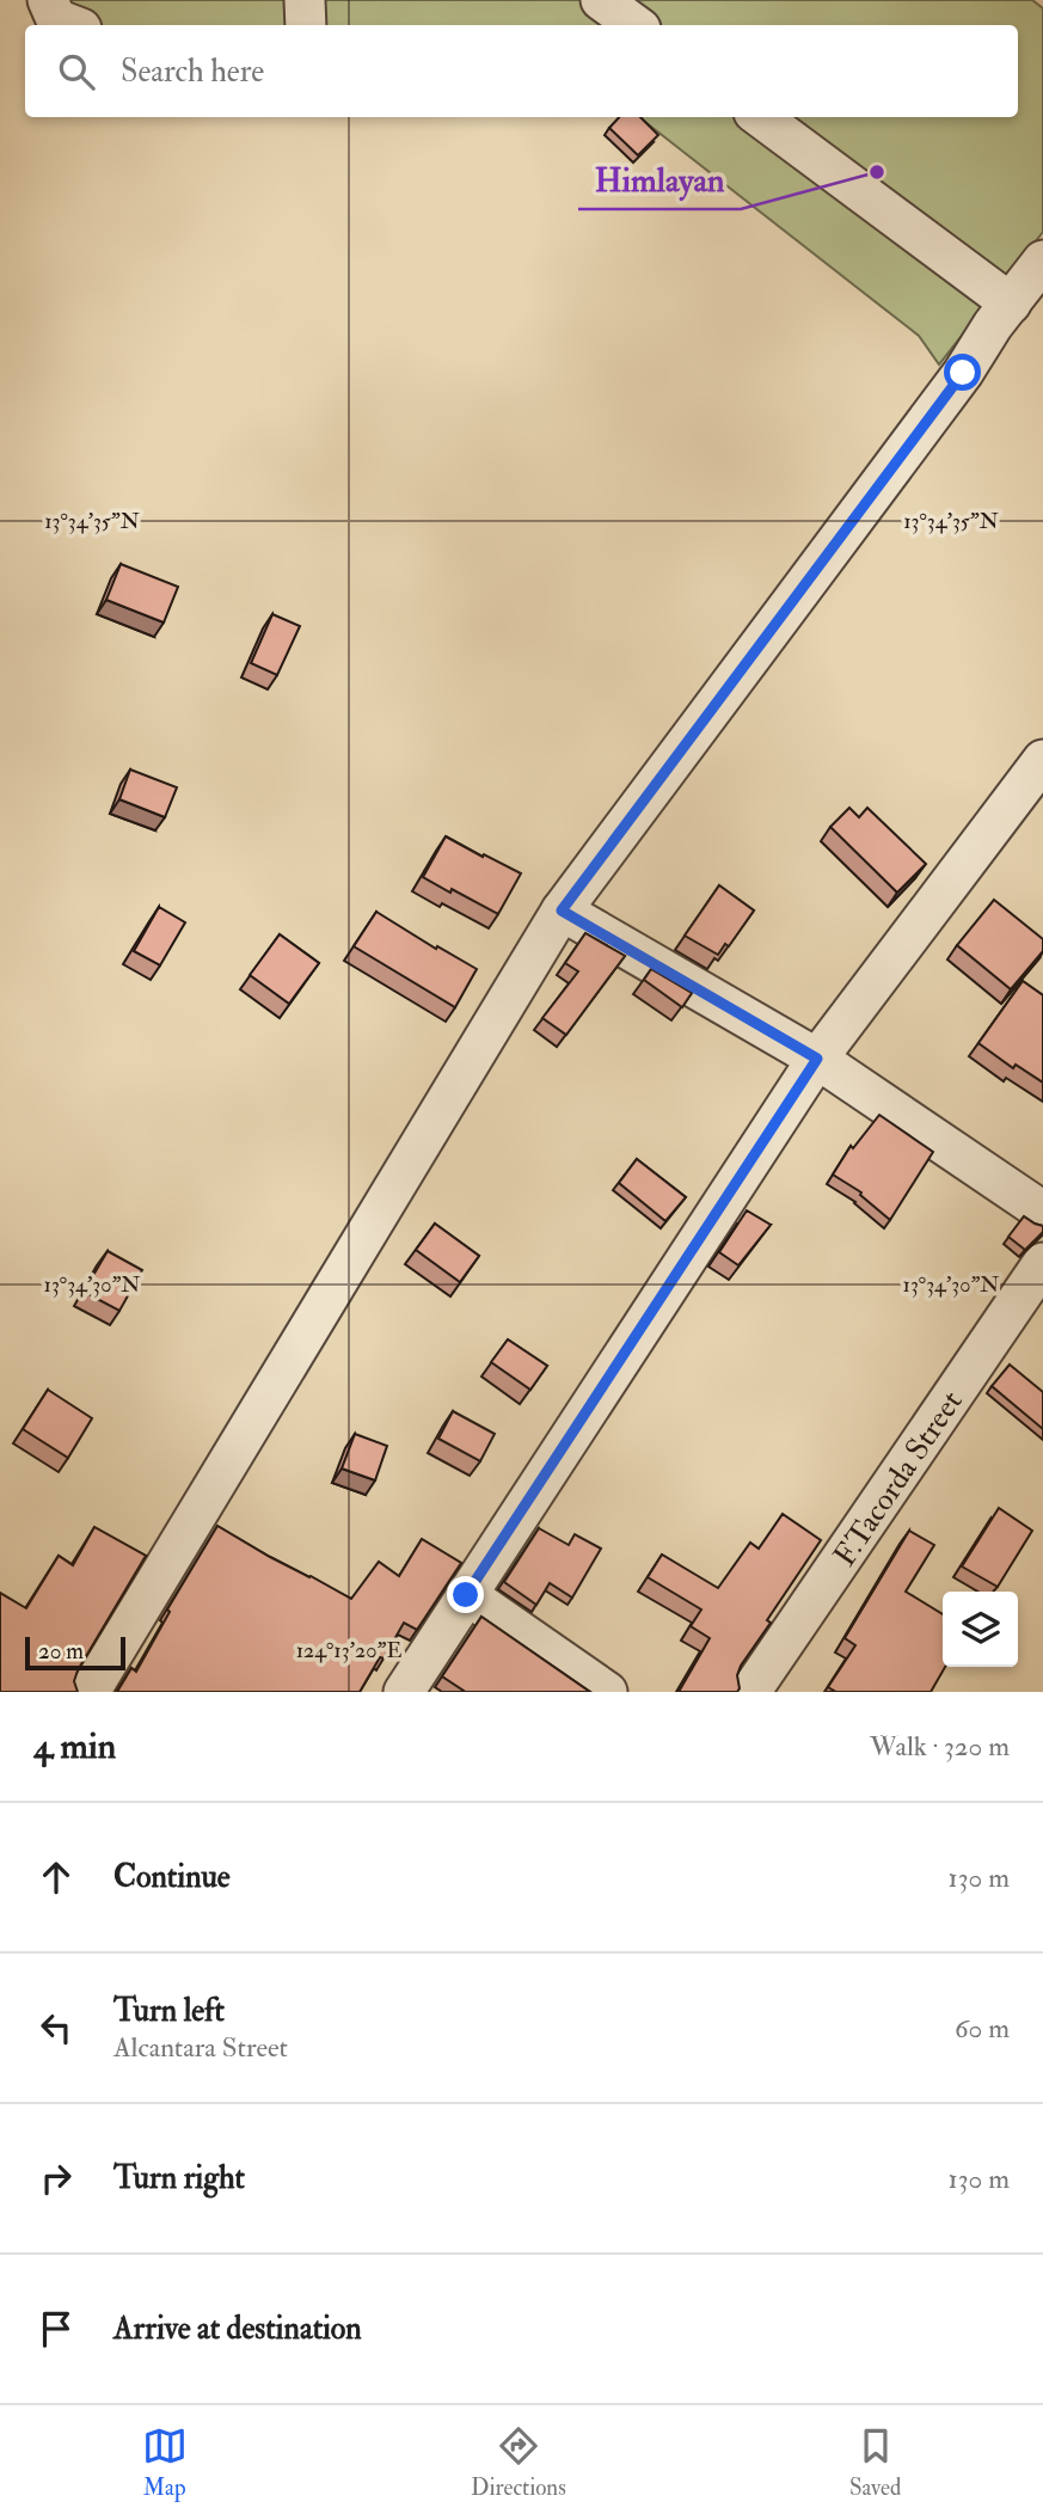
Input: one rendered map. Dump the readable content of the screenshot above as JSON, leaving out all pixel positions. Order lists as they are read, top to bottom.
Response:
{
  "streets": {
    "street": ["F.Tacorda Street"]
  },
  "places": ["Himlayan"],
  "scale_bar": "20 m",
  "page": {
    "search": "Search here",
    "scale": "20 m",
    "heading": ["4 min", "Walk · 320 m"],
    "list": [
      ["Continue", "130 m"],
      ["Turn left", "Alcantara Street", "60 m"],
      ["Turn right", "130 m"],
      "Arrive at destination"
    ],
    "nav": ["Map", "Directions", "Saved"]
  },
  "coordinates": ["13°34'35\"N", "13°34'30\"N", "124°13'20\"E"]
}
